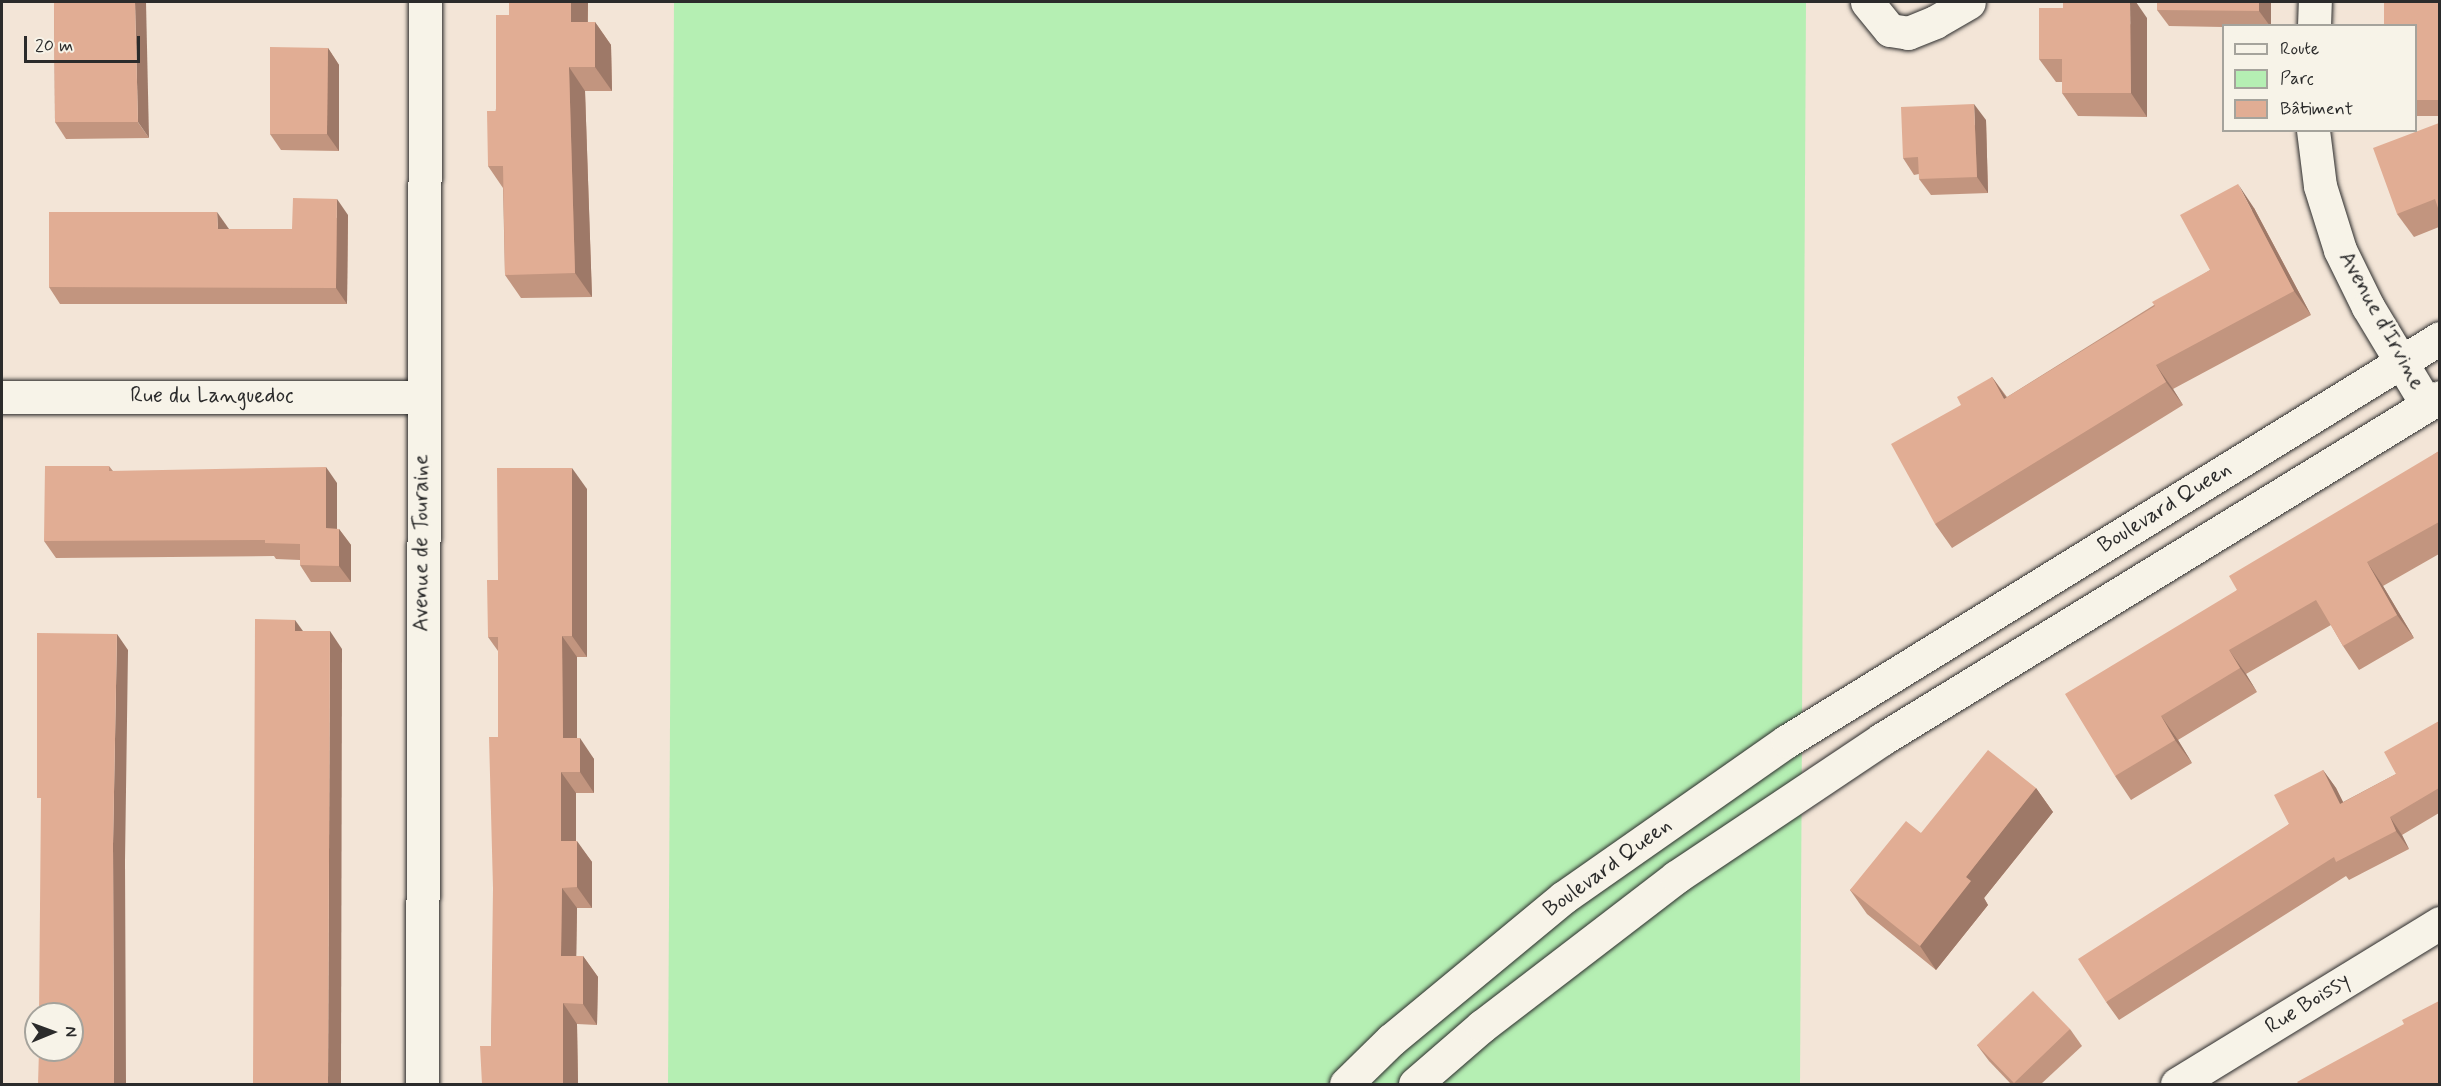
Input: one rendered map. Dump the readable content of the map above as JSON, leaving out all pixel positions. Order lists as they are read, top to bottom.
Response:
{
  "streets": {
    "street": [
      "Avenue d'Irvine",
      "Rue du Languedoc",
      "Boulevard Queen",
      "Avenue de Touraine",
      "Rue Boissy"
    ]
  },
  "crossings": [
    ["Avenue d'Irvine", "Boulevard Queen"],
    ["Rue du Languedoc", "Avenue de Touraine"]
  ],
  "legend": ["Route", "Parc", "Bâtiment"],
  "scale_bar": "20 m",
  "north": "right"
}
